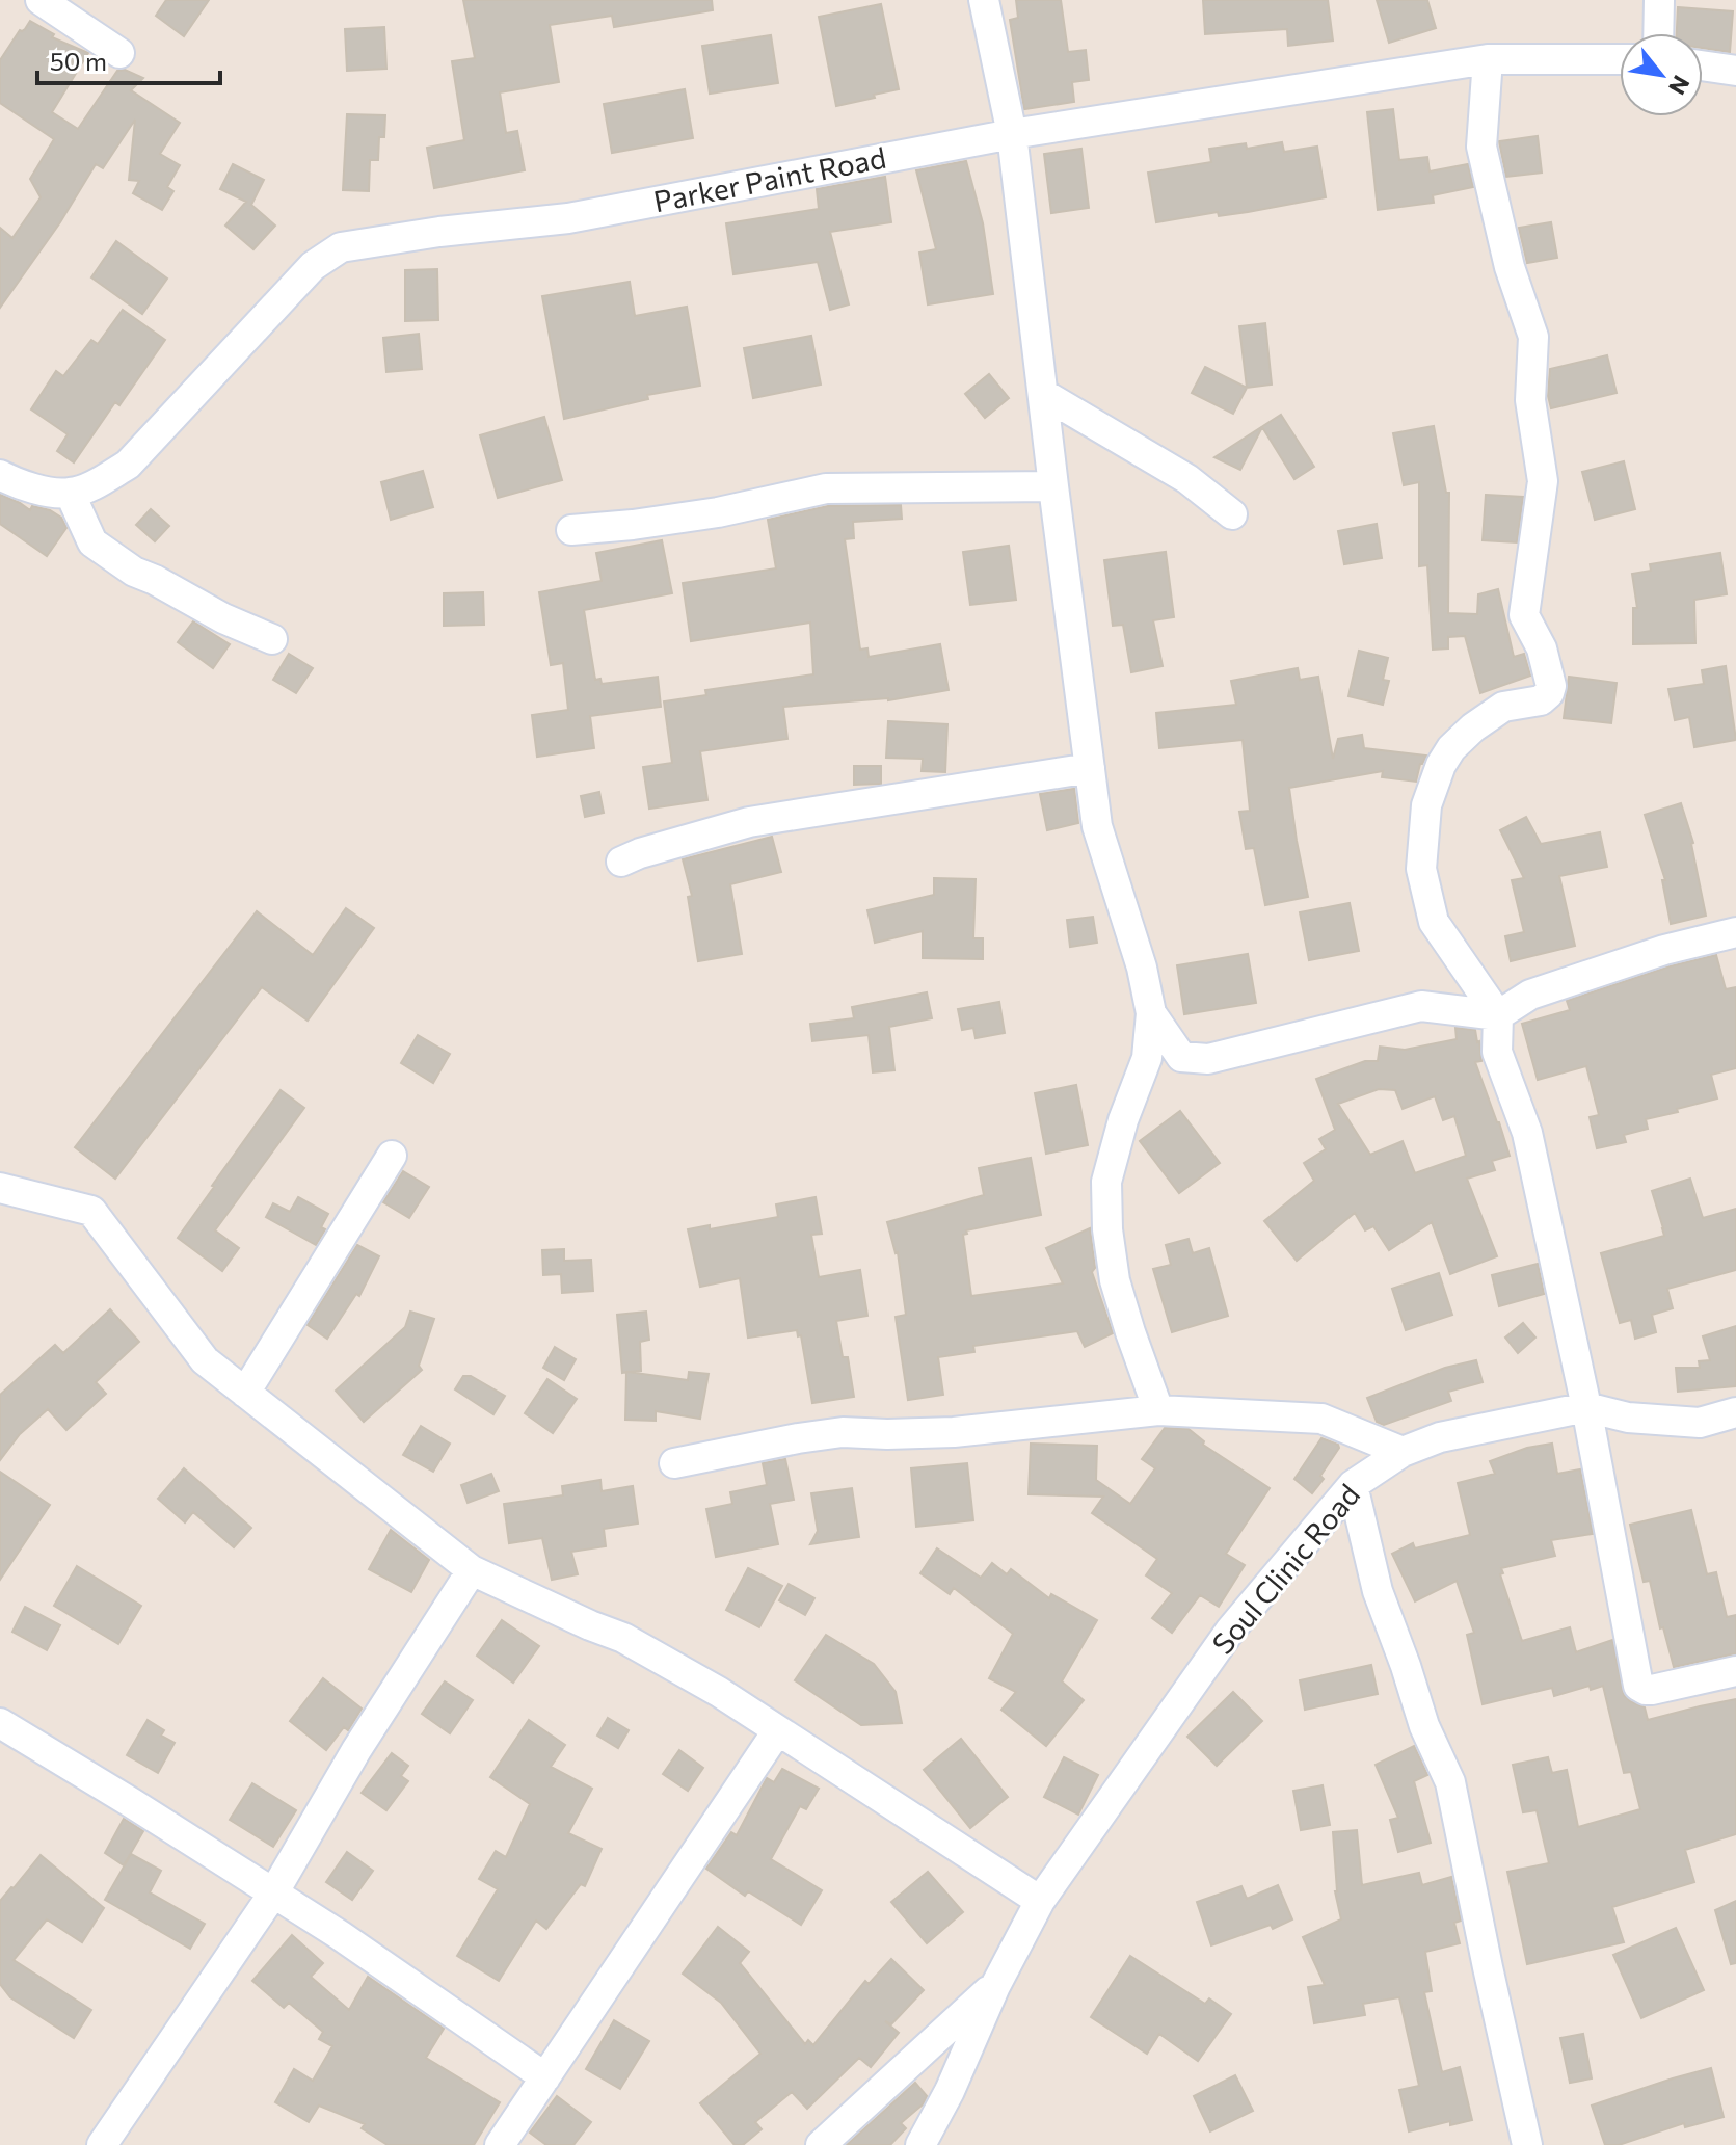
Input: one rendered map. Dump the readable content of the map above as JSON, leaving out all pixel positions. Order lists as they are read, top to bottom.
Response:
{
  "streets": {
    "street": ["Parker Paint Road", "Soul Clinic Road"]
  },
  "scale_bar": "50 m",
  "north": "bottom right"
}
